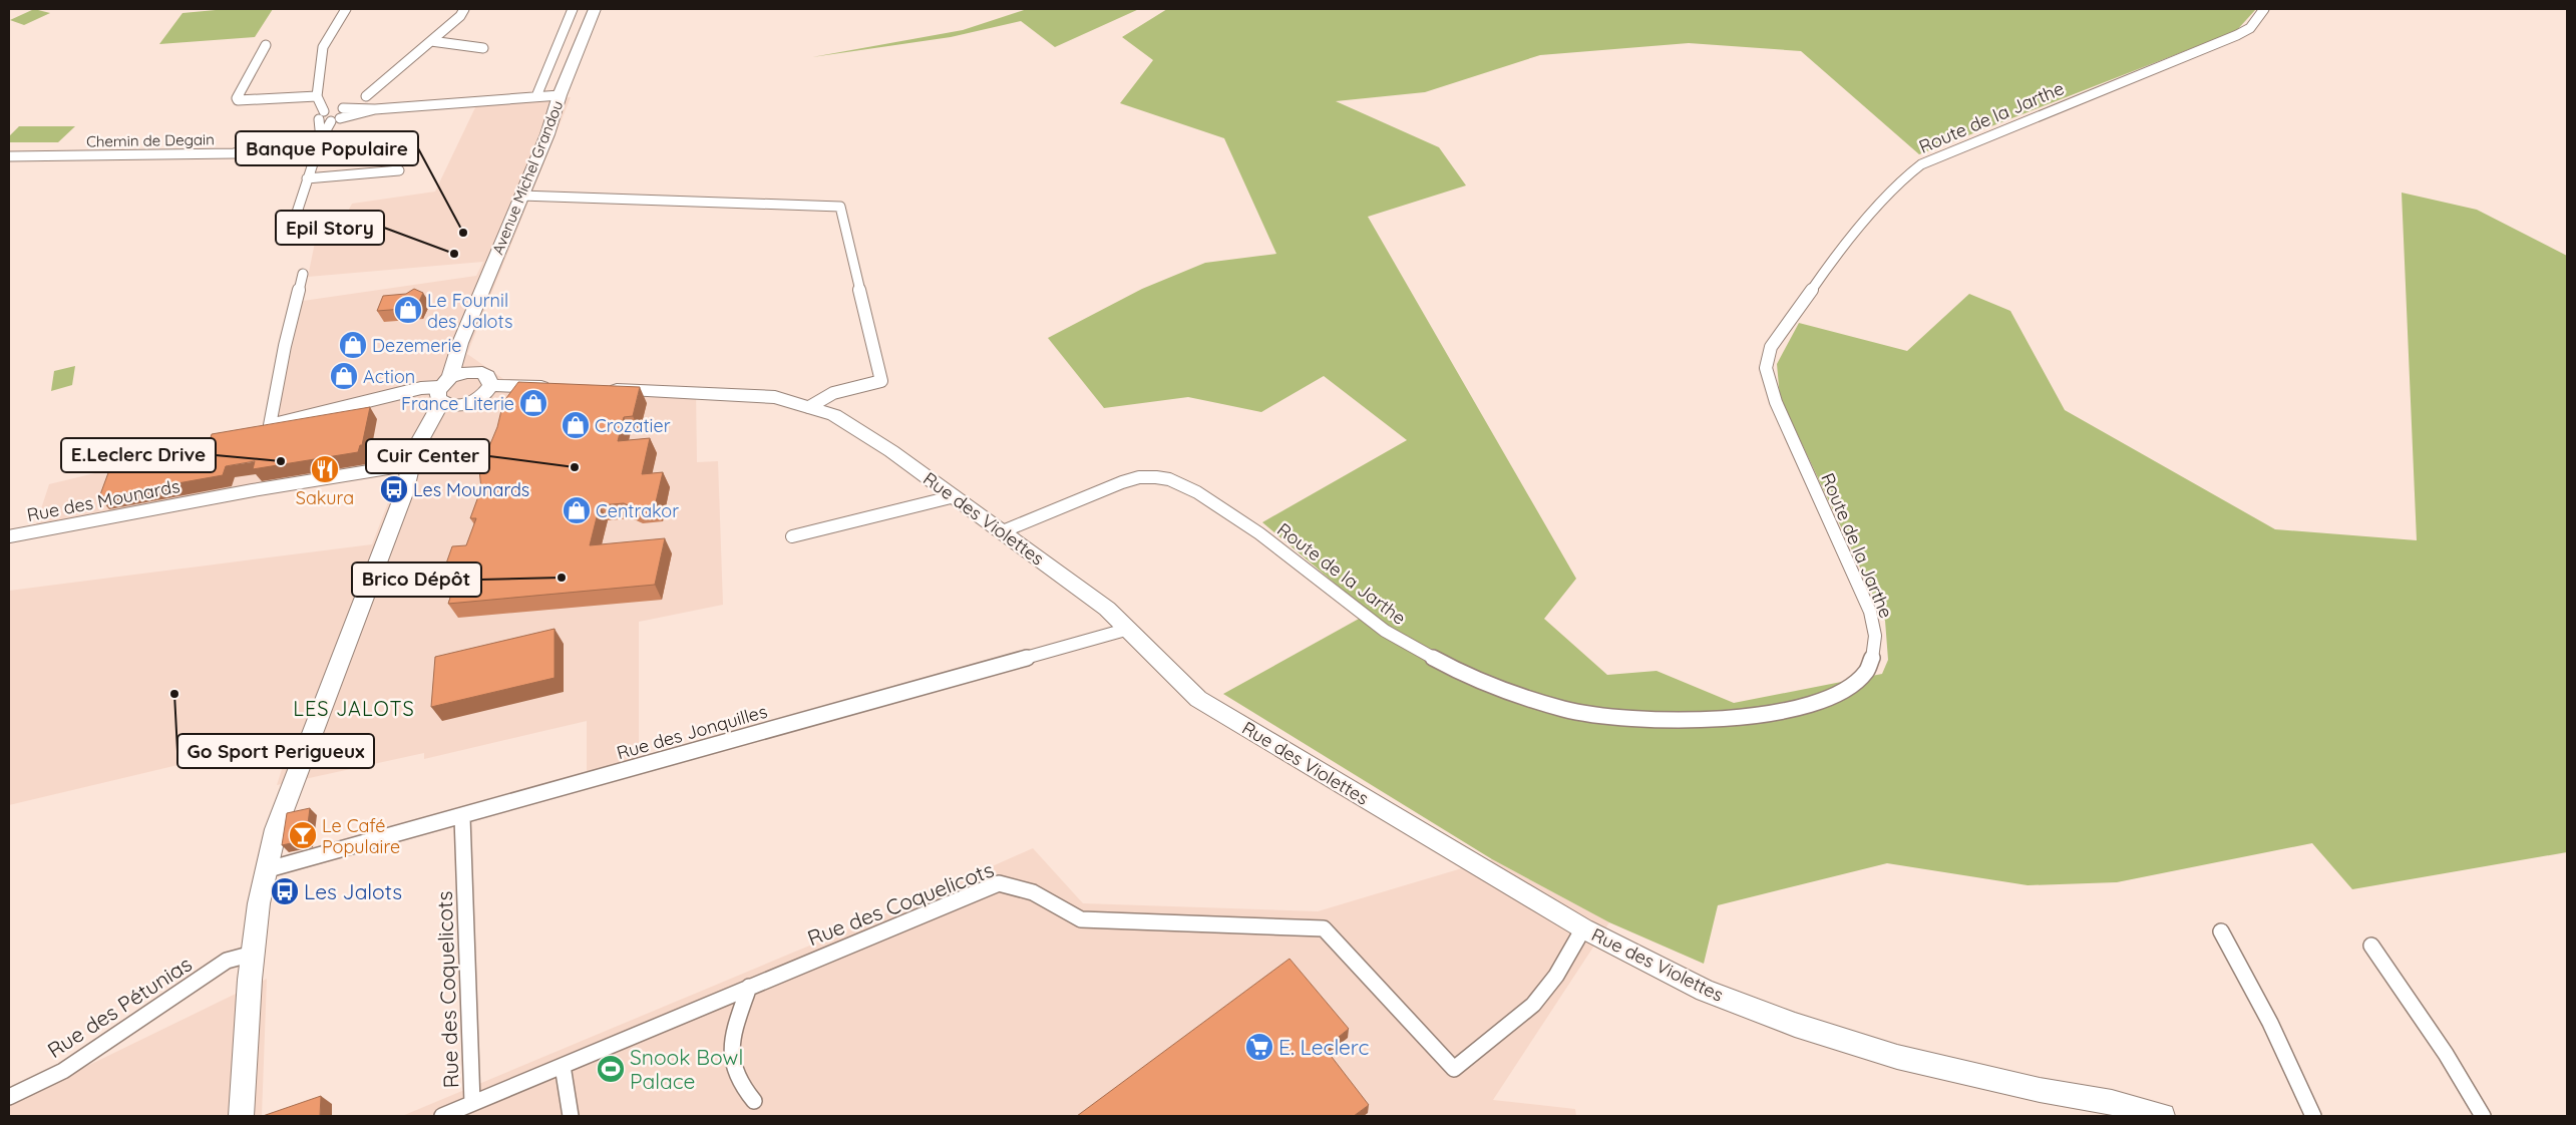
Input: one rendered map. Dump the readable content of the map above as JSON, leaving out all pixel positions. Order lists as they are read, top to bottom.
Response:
{
  "streets": {
    "main road": ["Avenue Michel Grandou", "Rue des Violettes"],
    "street": [
      "Route de la Jarthe",
      "Chemin de Degain",
      "Rue des Mounards",
      "Rue des Jonquilles",
      "Rue des Coquelicots",
      "Rue des Pétunias"
    ]
  },
  "crossings": [
    ["Route de la Jarthe", "Rue des Violettes"],
    ["Avenue Michel Grandou", "Rue des Mounards"],
    ["Avenue Michel Grandou", "Rue des Jonquilles"],
    ["Avenue Michel Grandou", "Rue des Pétunias"],
    ["Rue des Violettes", "Rue des Jonquilles"],
    ["Rue des Violettes", "Rue des Coquelicots"],
    ["Rue des Jonquilles", "Rue des Coquelicots"]
  ],
  "districts": ["LES JALOTS"],
  "places": {
    "other": [
      "Banque Populaire",
      "Epil Story",
      "E.Leclerc Drive",
      "Cuir Center",
      "Brico Dépôt",
      "Go Sport Perigueux"
    ],
    "shop": [
      "Le Fournil des Jalots",
      "Dezemerie",
      "Action",
      "France Literie",
      "Crozatier",
      "Centrakor"
    ],
    "restaurant": ["Sakura"],
    "bus stop": ["Les Mounards", "Les Jalots"],
    "bar": ["Le Café Populaire"],
    "supermarket": ["E. Leclerc"],
    "sports": ["Snook Bowl Palace"]
  }
}
